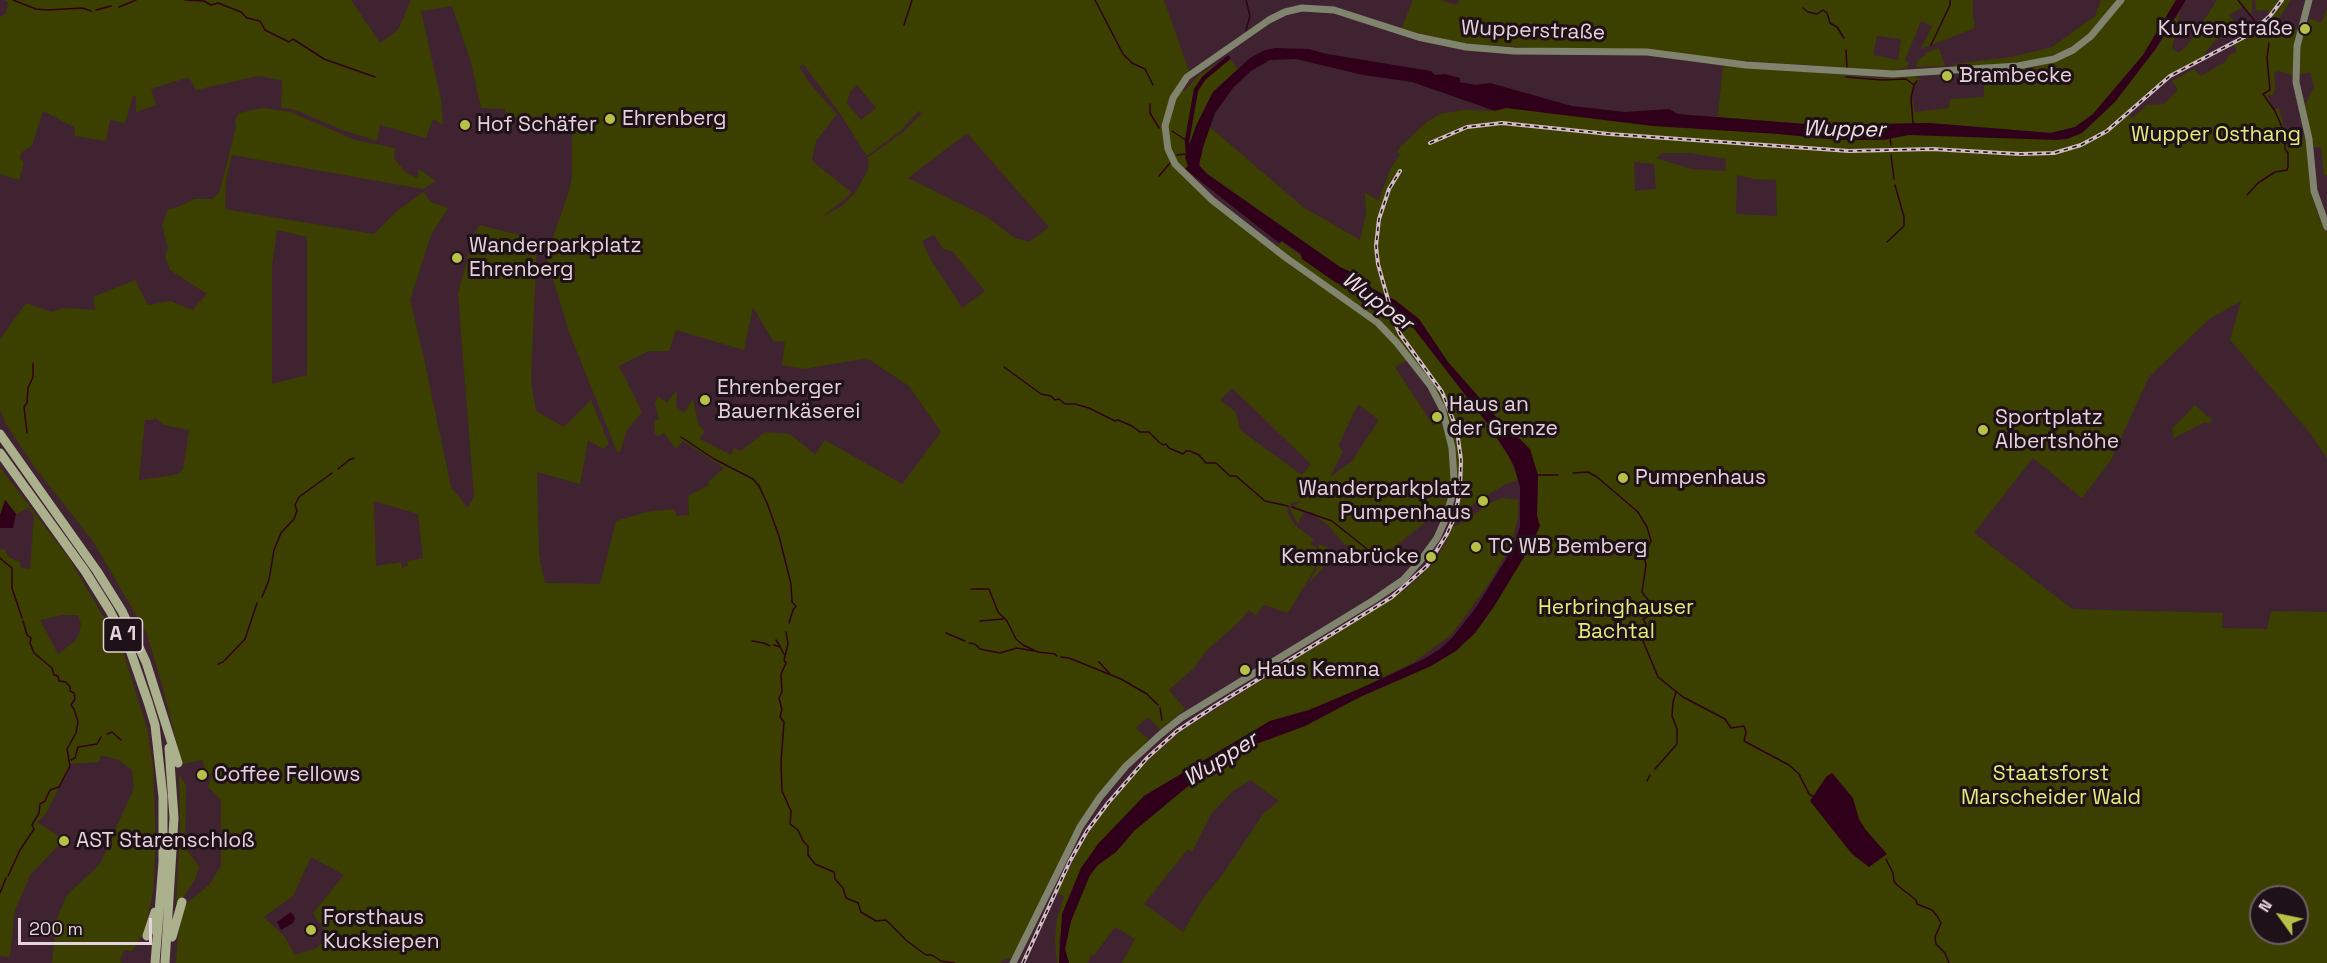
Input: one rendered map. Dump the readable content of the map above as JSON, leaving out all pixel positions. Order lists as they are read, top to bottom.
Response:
{
  "streets": {
    "highway": ["A 1"],
    "main road": ["Wupperstraße"]
  },
  "water": ["Wupper"],
  "parks": ["Wupper Osthang", "Herbringhauser Bachtal", "Staatsforst Marscheider Wald"],
  "places": [
    "Kurvenstraße",
    "Brambecke",
    "Ehrenberg",
    "Hof Schäfer",
    "Wanderparkplatz Ehrenberg",
    "Ehrenberger Bauernkäserei",
    "Haus an der Grenze",
    "Sportplatz Albertshöhe",
    "Pumpenhaus",
    "Wanderparkplatz Pumpenhaus",
    "TC WB Bemberg",
    "Kemnabrücke",
    "Haus Kemna",
    "Coffee Fellows",
    "AST Starenschloß",
    "Forsthaus Kucksiepen"
  ],
  "scale_bar": "200 m",
  "north": "top left"
}
